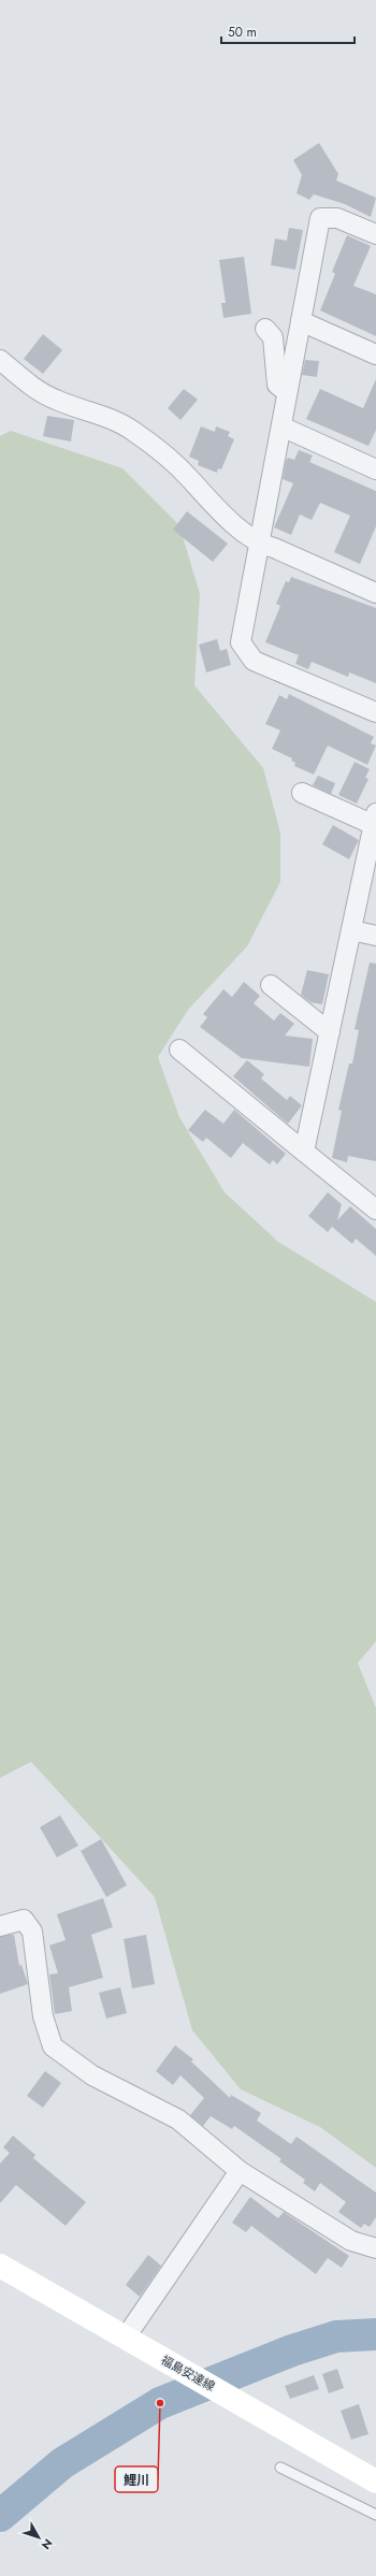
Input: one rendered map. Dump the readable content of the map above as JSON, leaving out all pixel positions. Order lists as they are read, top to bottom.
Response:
{
  "streets": {
    "main road": ["福島安達線"]
  },
  "places": ["鯉川"],
  "scale_bar": "50 m",
  "north": "bottom right"
}
